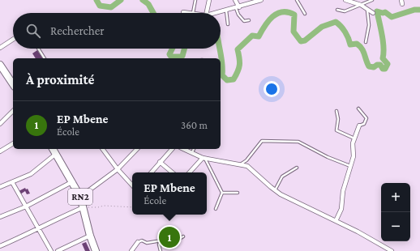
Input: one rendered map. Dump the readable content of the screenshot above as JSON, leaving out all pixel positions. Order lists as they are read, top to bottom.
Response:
{
  "streets": {
    "highway": ["RN2"]
  },
  "page": {
    "search": "Rechercher",
    "heading": "À proximité",
    "list": [
      {
        "mark": "1",
        "name": "EP Mbene",
        "note": "École",
        "value": "360 m"
      }
    ],
    "popup": ["EP Mbene", "École"],
    "map_buttons": ["+", "−"],
    "pins": "1"
  }
}
